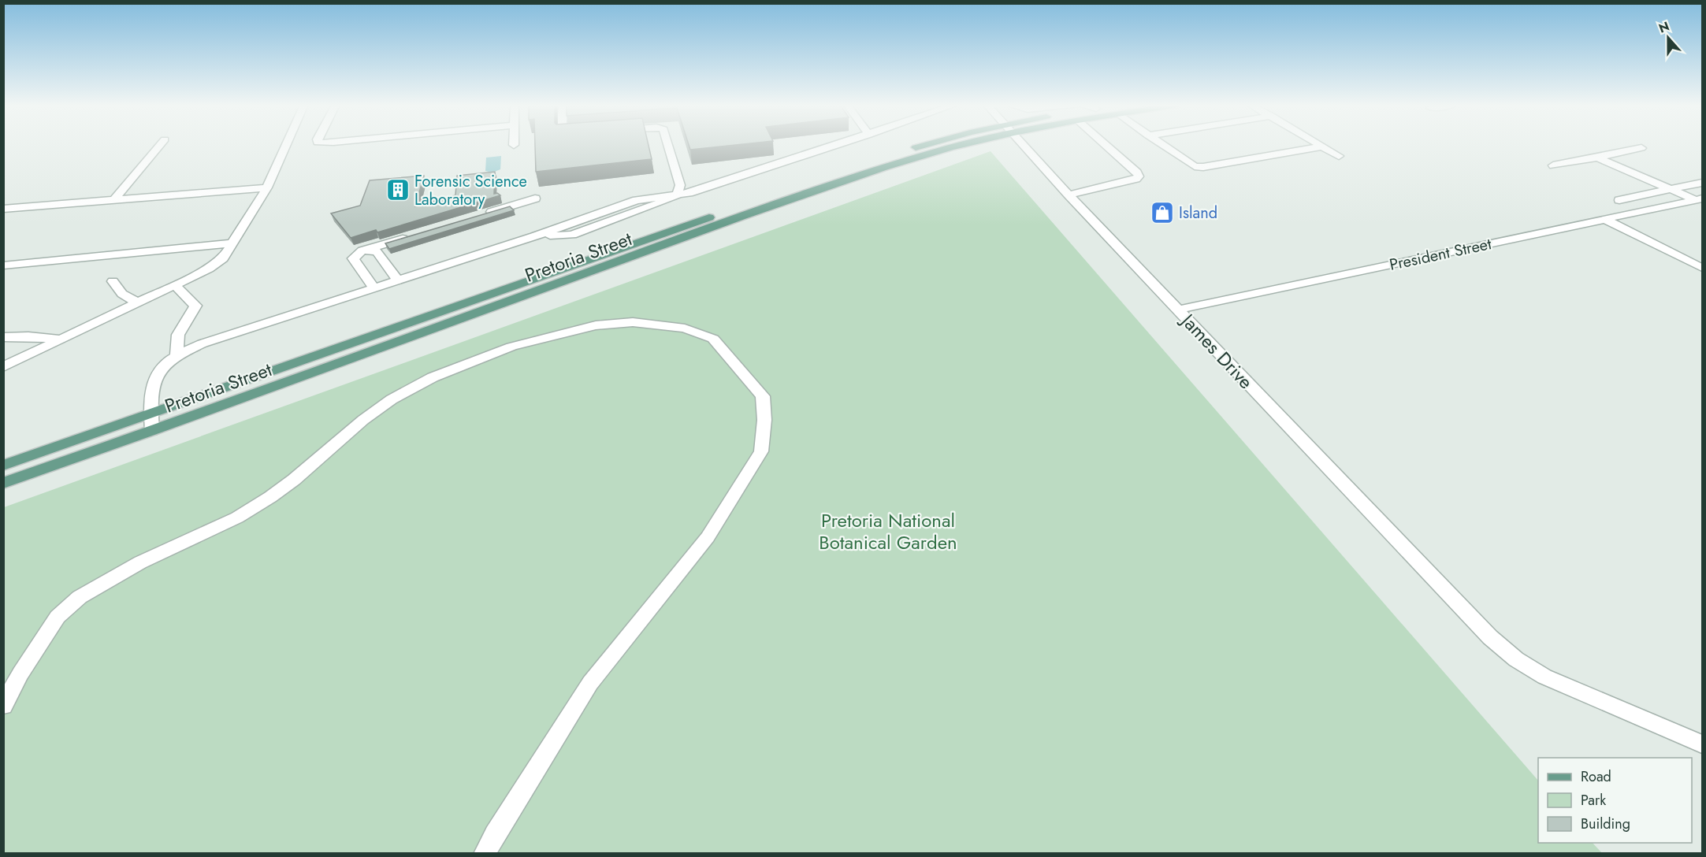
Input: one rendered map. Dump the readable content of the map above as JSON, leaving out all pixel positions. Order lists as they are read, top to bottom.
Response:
{
  "streets": {
    "main road": ["Pretoria Street"],
    "street": ["President Street", "James Drive"]
  },
  "crossings": [
    ["President Street", "James Drive"]
  ],
  "parks": ["Pretoria National Botanical Garden"],
  "places": {
    "building": ["Forensic Science Laboratory"],
    "shop": ["Island"]
  },
  "legend": ["Road", "Park", "Building"],
  "north": "top"
}
